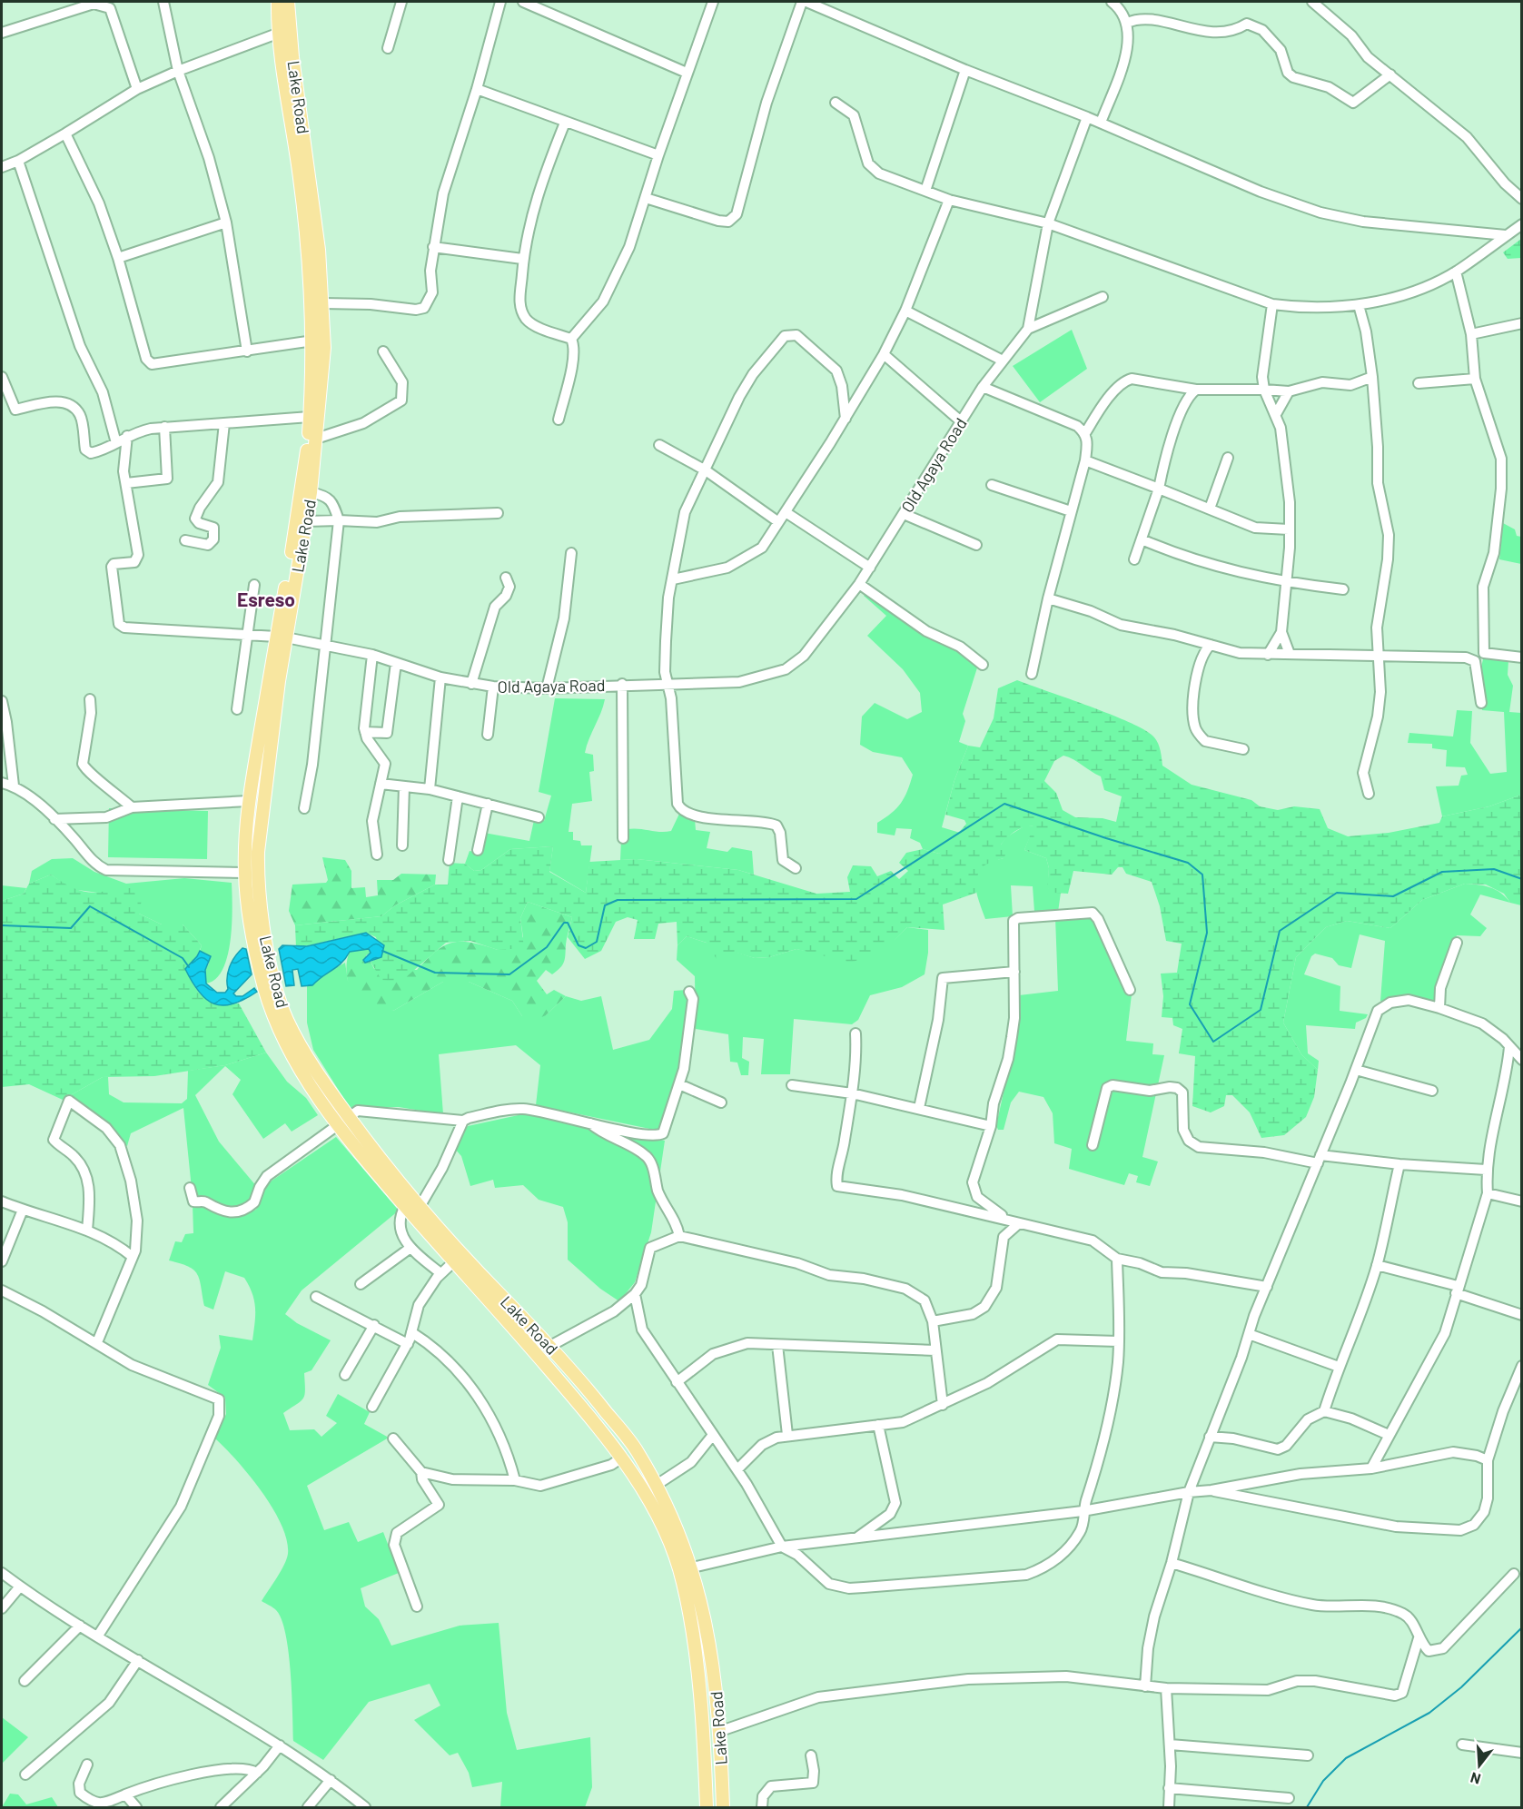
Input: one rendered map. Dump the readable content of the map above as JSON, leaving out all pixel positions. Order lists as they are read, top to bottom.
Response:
{
  "streets": {
    "main road": ["Lake Road"],
    "street": ["Old Agaya Road"]
  },
  "crossings": [
    ["Lake Road", "Old Agaya Road"]
  ],
  "districts": ["Esreso"],
  "north": "bottom"
}
